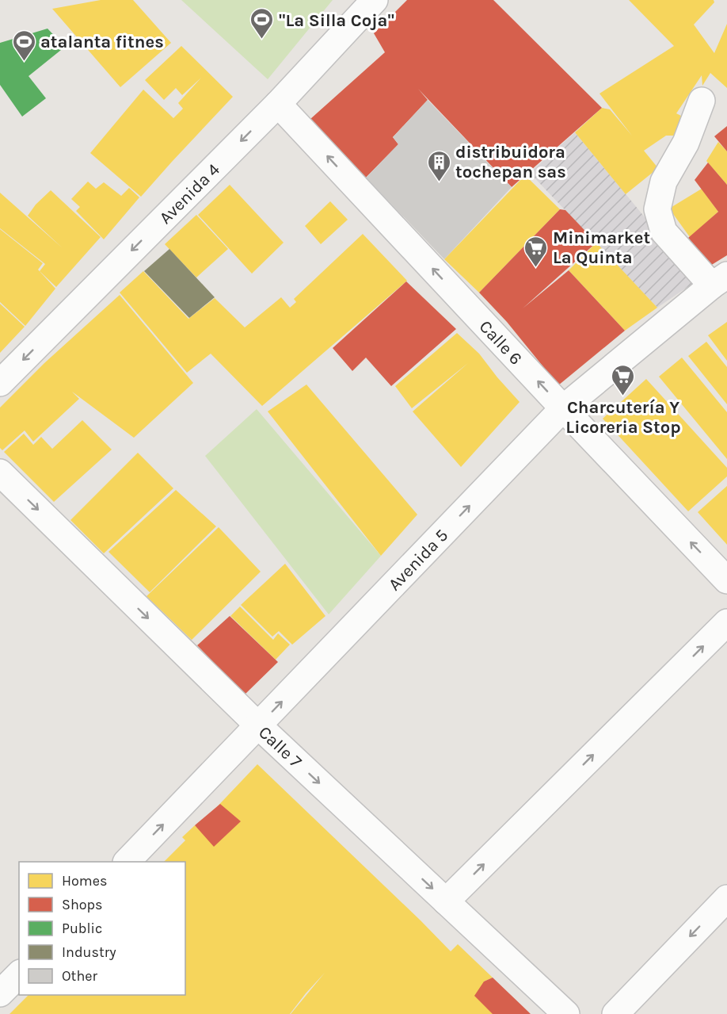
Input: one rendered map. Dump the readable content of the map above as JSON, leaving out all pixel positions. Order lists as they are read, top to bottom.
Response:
{
  "streets": {
    "street": [
      "Avenida 4",
      "Calle 6",
      "Avenida 5",
      "Calle 7"
    ]
  },
  "crossings": [
    ["Avenida 4", "Calle 6"],
    ["Calle 6", "Avenida 5"],
    ["Avenida 5", "Calle 7"]
  ],
  "one_way": [
    "Avenida 4",
    "Calle 6",
    "Avenida 5",
    "Calle 7"
  ],
  "places": {
    "sports": ["\"La Silla Coja\"", "atalanta fitnes"],
    "building": ["distribuidora tochepan sas"],
    "supermarket": ["Minimarket La Quinta", "Charcutería Y Licoreria Stop"]
  },
  "legend": [
    "Homes",
    "Shops",
    "Public",
    "Industry",
    "Other"
  ]
}
